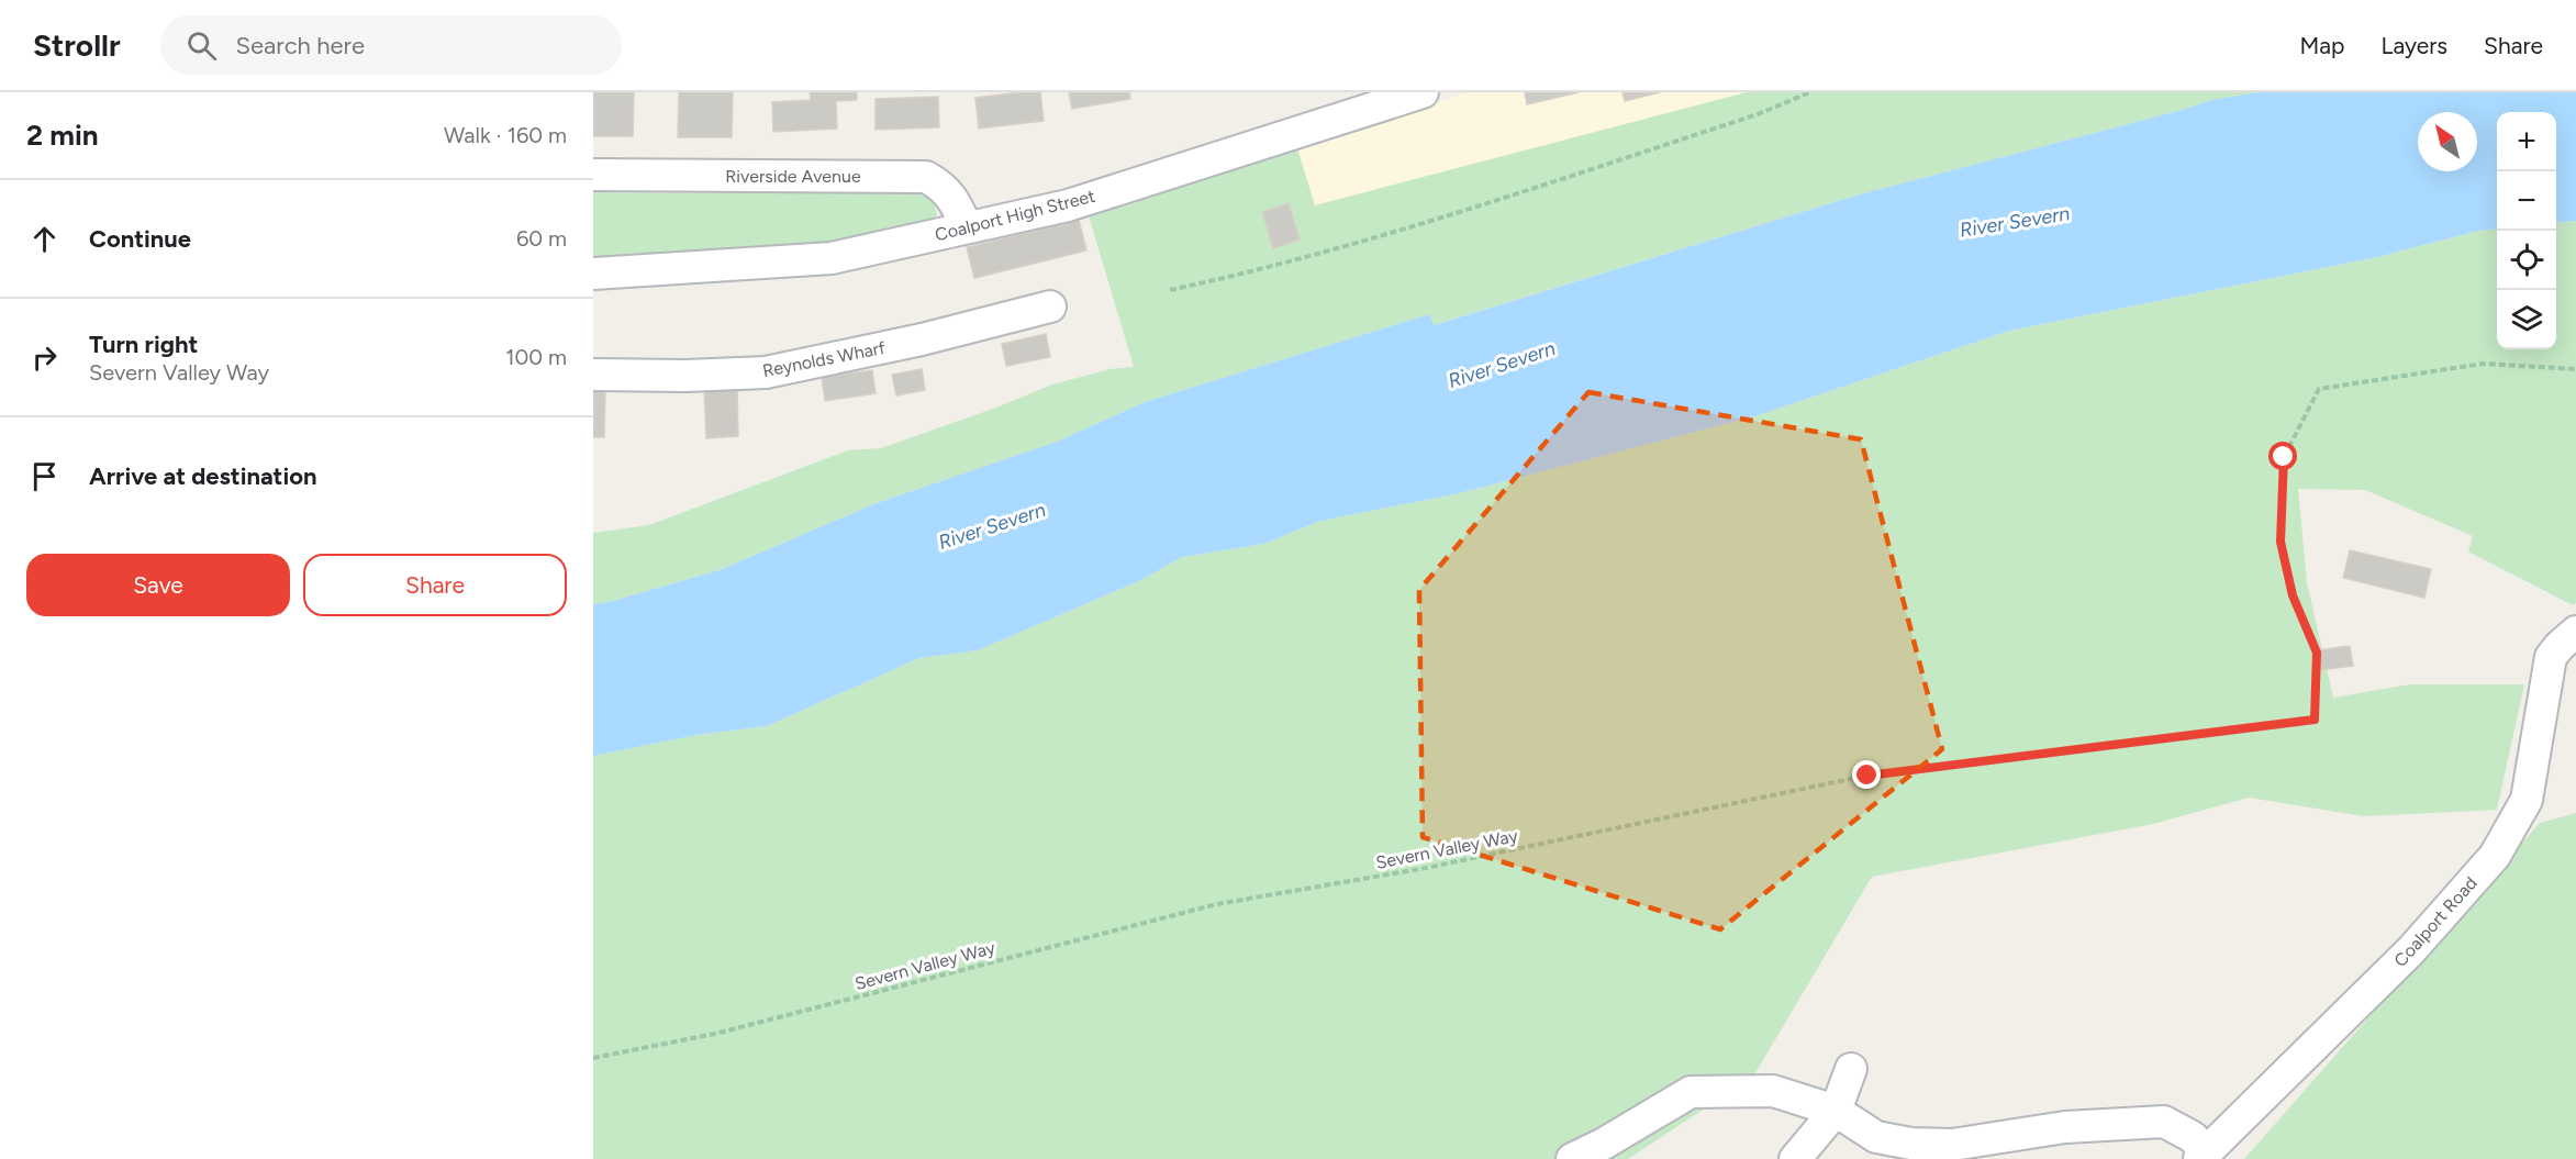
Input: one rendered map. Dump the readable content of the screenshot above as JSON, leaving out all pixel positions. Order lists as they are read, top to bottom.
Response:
{
  "streets": {
    "street": [
      "Riverside Avenue",
      "Coalport High Street",
      "Reynolds Wharf",
      "Coalport Road"
    ],
    "path": ["Severn Valley Way"]
  },
  "crossings": [
    ["Riverside Avenue", "Coalport High Street"]
  ],
  "water": ["River Severn"],
  "north": "top left",
  "page": {
    "header": "Strollr",
    "search": "Search here",
    "nav": ["Map", "Layers", "Share"],
    "heading": ["2 min", "Walk · 160 m"],
    "map_buttons": ["+", "−"],
    "list": [
      ["Continue", "60 m"],
      ["Turn right", "Severn Valley Way", "100 m"],
      "Arrive at destination"
    ],
    "buttons": ["Save", "Share"]
  }
}
